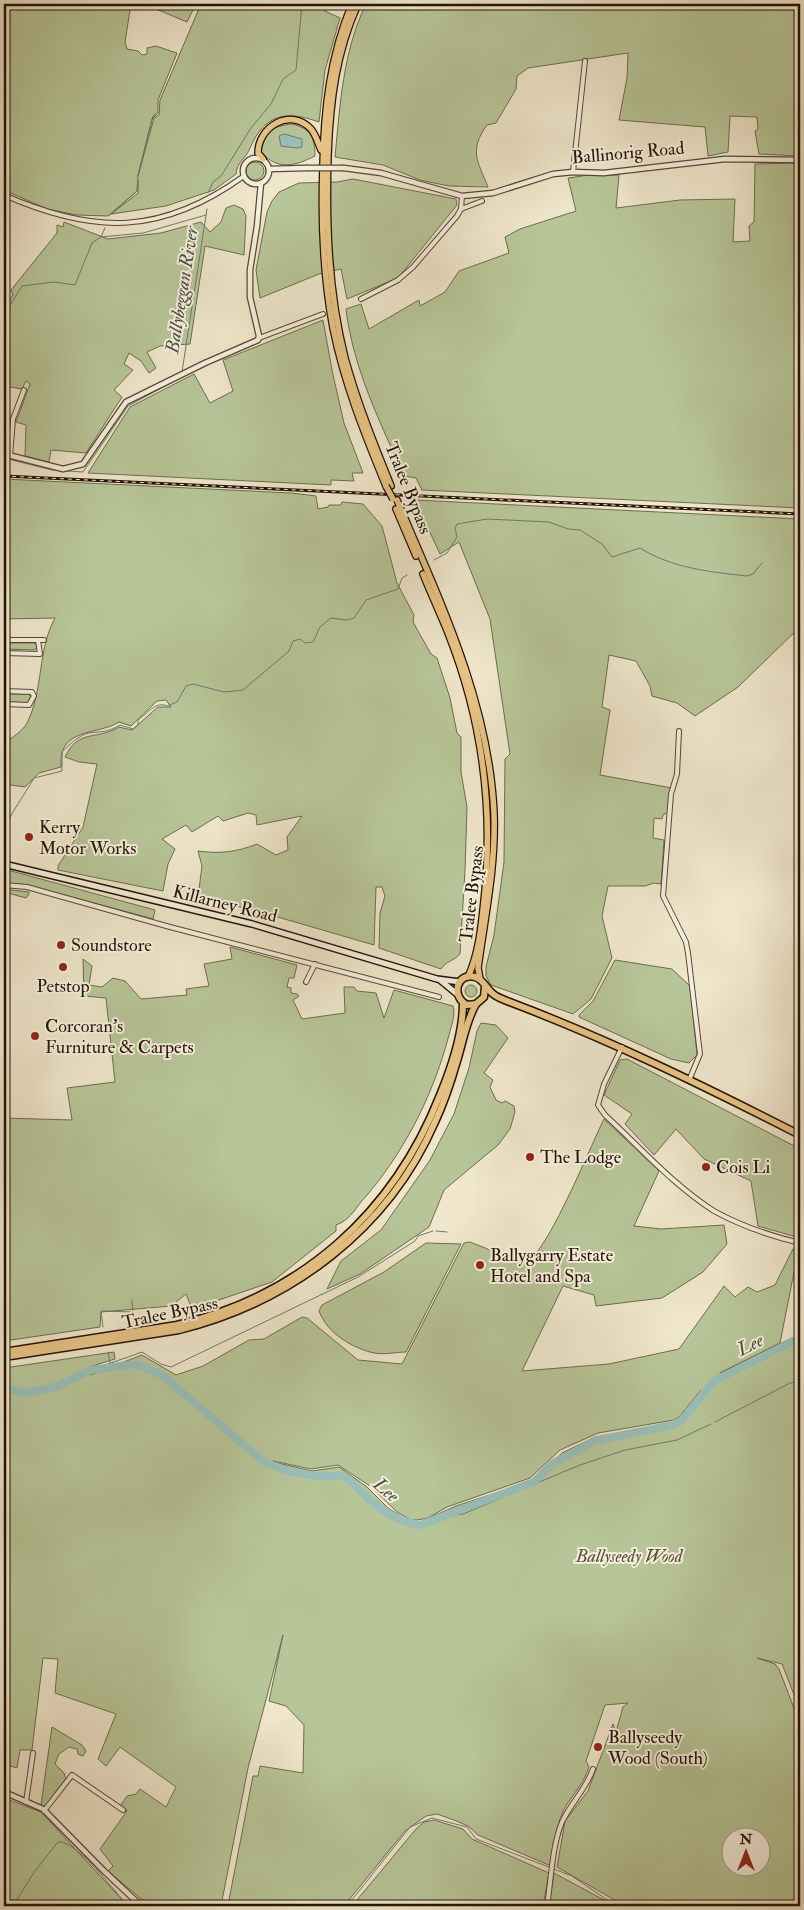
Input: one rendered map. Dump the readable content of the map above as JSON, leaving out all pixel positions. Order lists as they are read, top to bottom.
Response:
{
  "streets": {
    "highway": ["Tralee Bypass"],
    "main road": ["Killarney Road"],
    "street": ["Ballinorig Road"]
  },
  "crossings": [
    ["Tralee Bypass", "Killarney Road"]
  ],
  "water": ["Ballybeggan River", "Lee"],
  "parks": ["Ballyseedy Wood"],
  "places": [
    "Kerry Motor Works",
    "Soundstore",
    "Petstop",
    "Corcoran's Furniture & Carpets",
    "The Lodge",
    "Cois Li",
    "Ballygarry Estate Hotel and Spa",
    "Ballyseedy Wood (South)"
  ],
  "north": "top"
}
